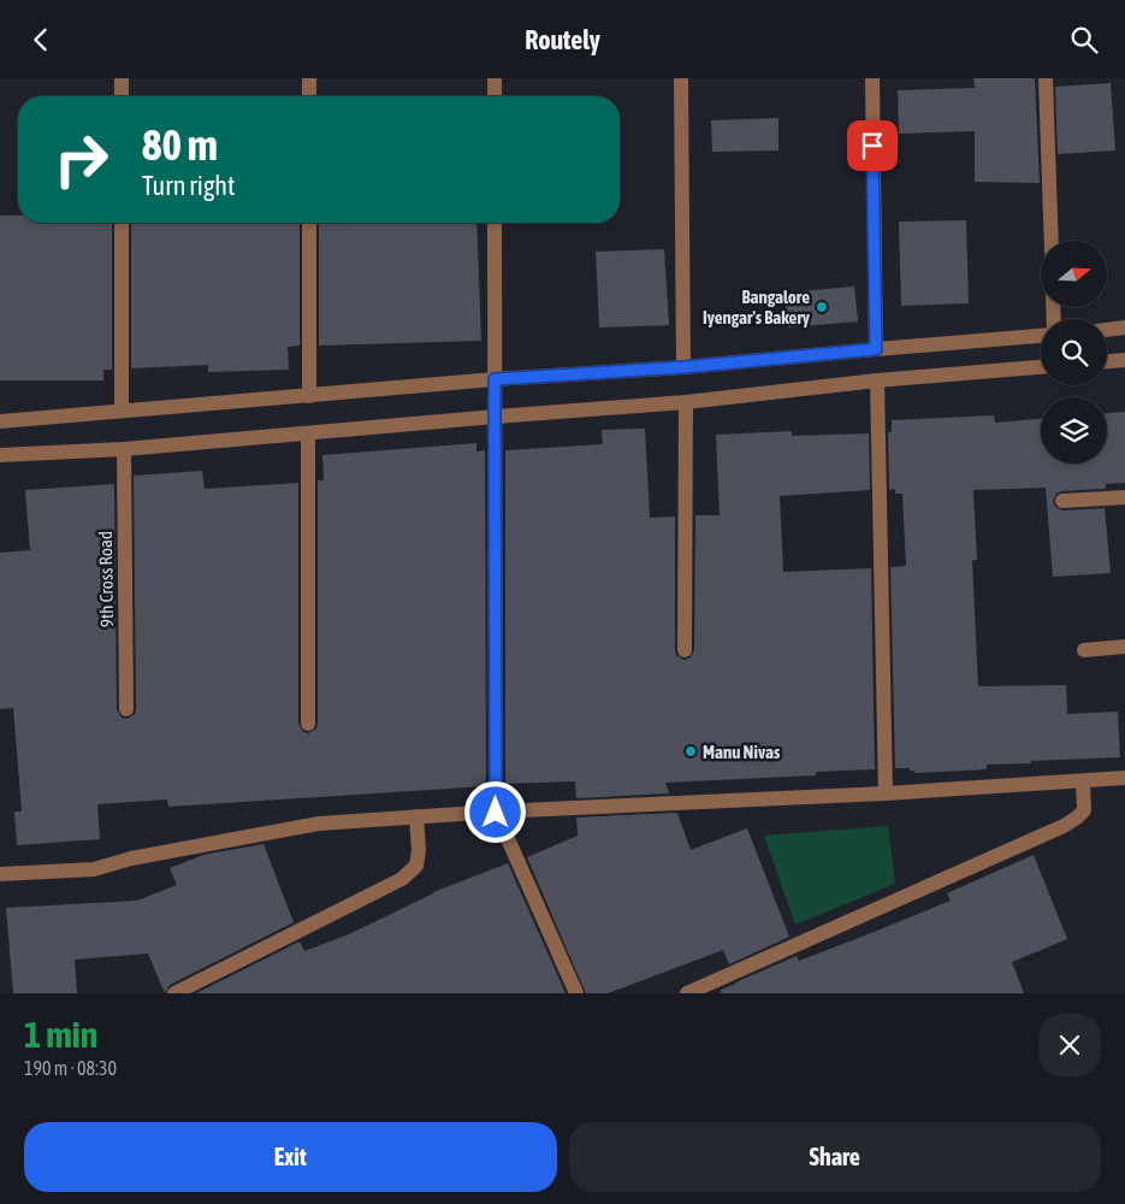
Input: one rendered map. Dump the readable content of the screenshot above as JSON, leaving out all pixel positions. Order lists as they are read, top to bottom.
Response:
{
  "streets": {
    "street": ["9th Cross Road"]
  },
  "places": ["Bangalore Iyengar's Bakery", "Manu Nivas"],
  "north": "right",
  "page": {
    "header": "Routely",
    "turn": ["80 m", "Turn right"],
    "heading": ["1 min", "190 m · 08:30"],
    "buttons": ["Exit", "Share"]
  }
}
